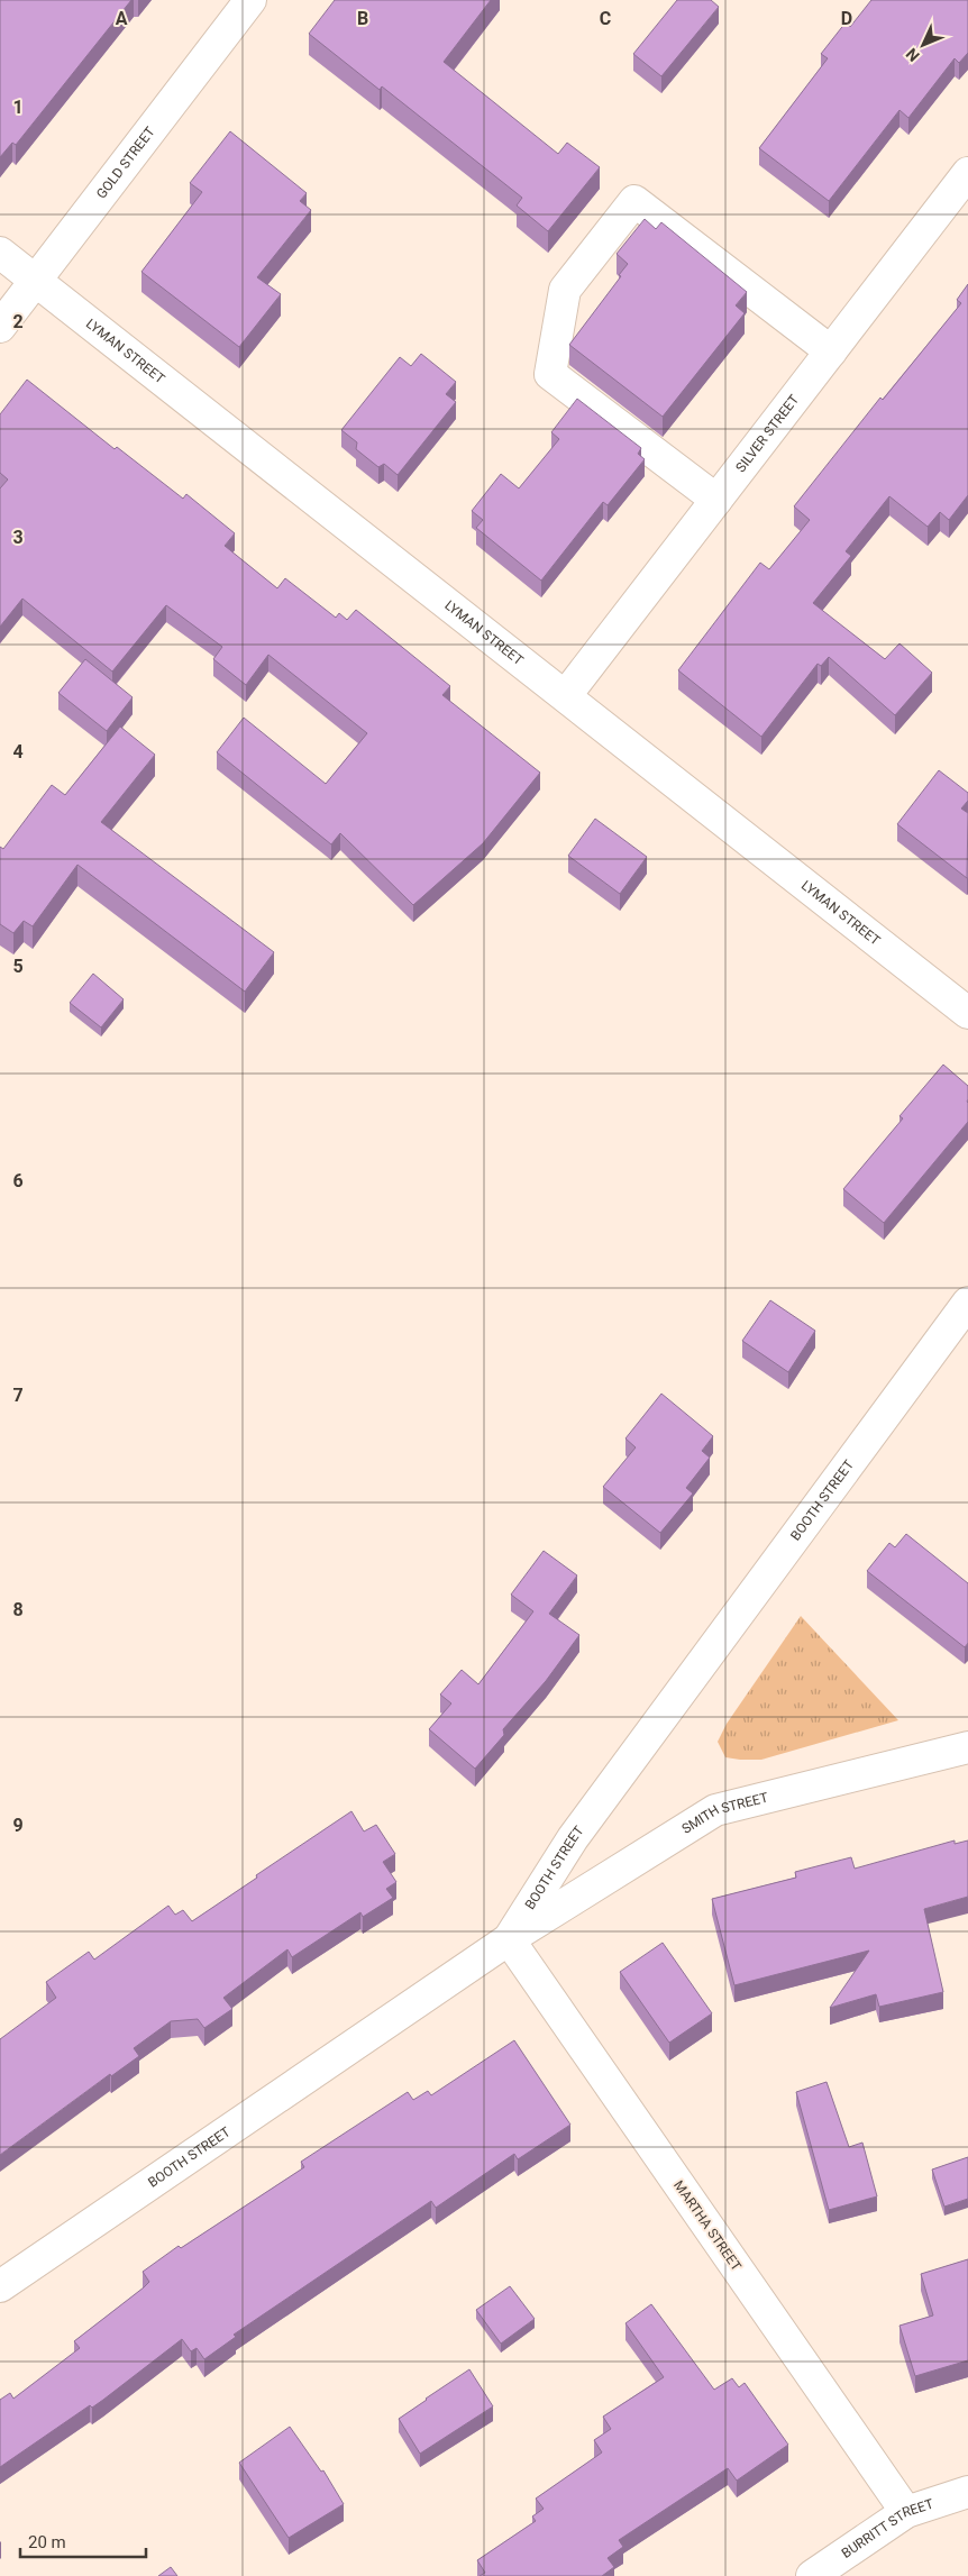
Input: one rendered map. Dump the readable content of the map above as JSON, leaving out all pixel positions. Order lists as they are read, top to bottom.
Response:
{
  "streets": {
    "street": [
      "GOLD STREET",
      "LYMAN STREET",
      "SILVER STREET",
      "BOOTH STREET",
      "SMITH STREET",
      "MARTHA STREET",
      "BURRITT STREET"
    ]
  },
  "crossings": [
    ["GOLD STREET", "LYMAN STREET"],
    ["LYMAN STREET", "SILVER STREET"],
    ["BOOTH STREET", "SMITH STREET"],
    ["BOOTH STREET", "MARTHA STREET"],
    ["SMITH STREET", "MARTHA STREET"],
    ["MARTHA STREET", "BURRITT STREET"]
  ],
  "scale_bar": "20 m",
  "north": "bottom left",
  "grid": {
    "columns": [
      "A",
      "B",
      "C",
      "D"
    ],
    "rows": [
      "1",
      "2",
      "3",
      "4",
      "5",
      "6",
      "7",
      "8",
      "9"
    ]
  }
}
